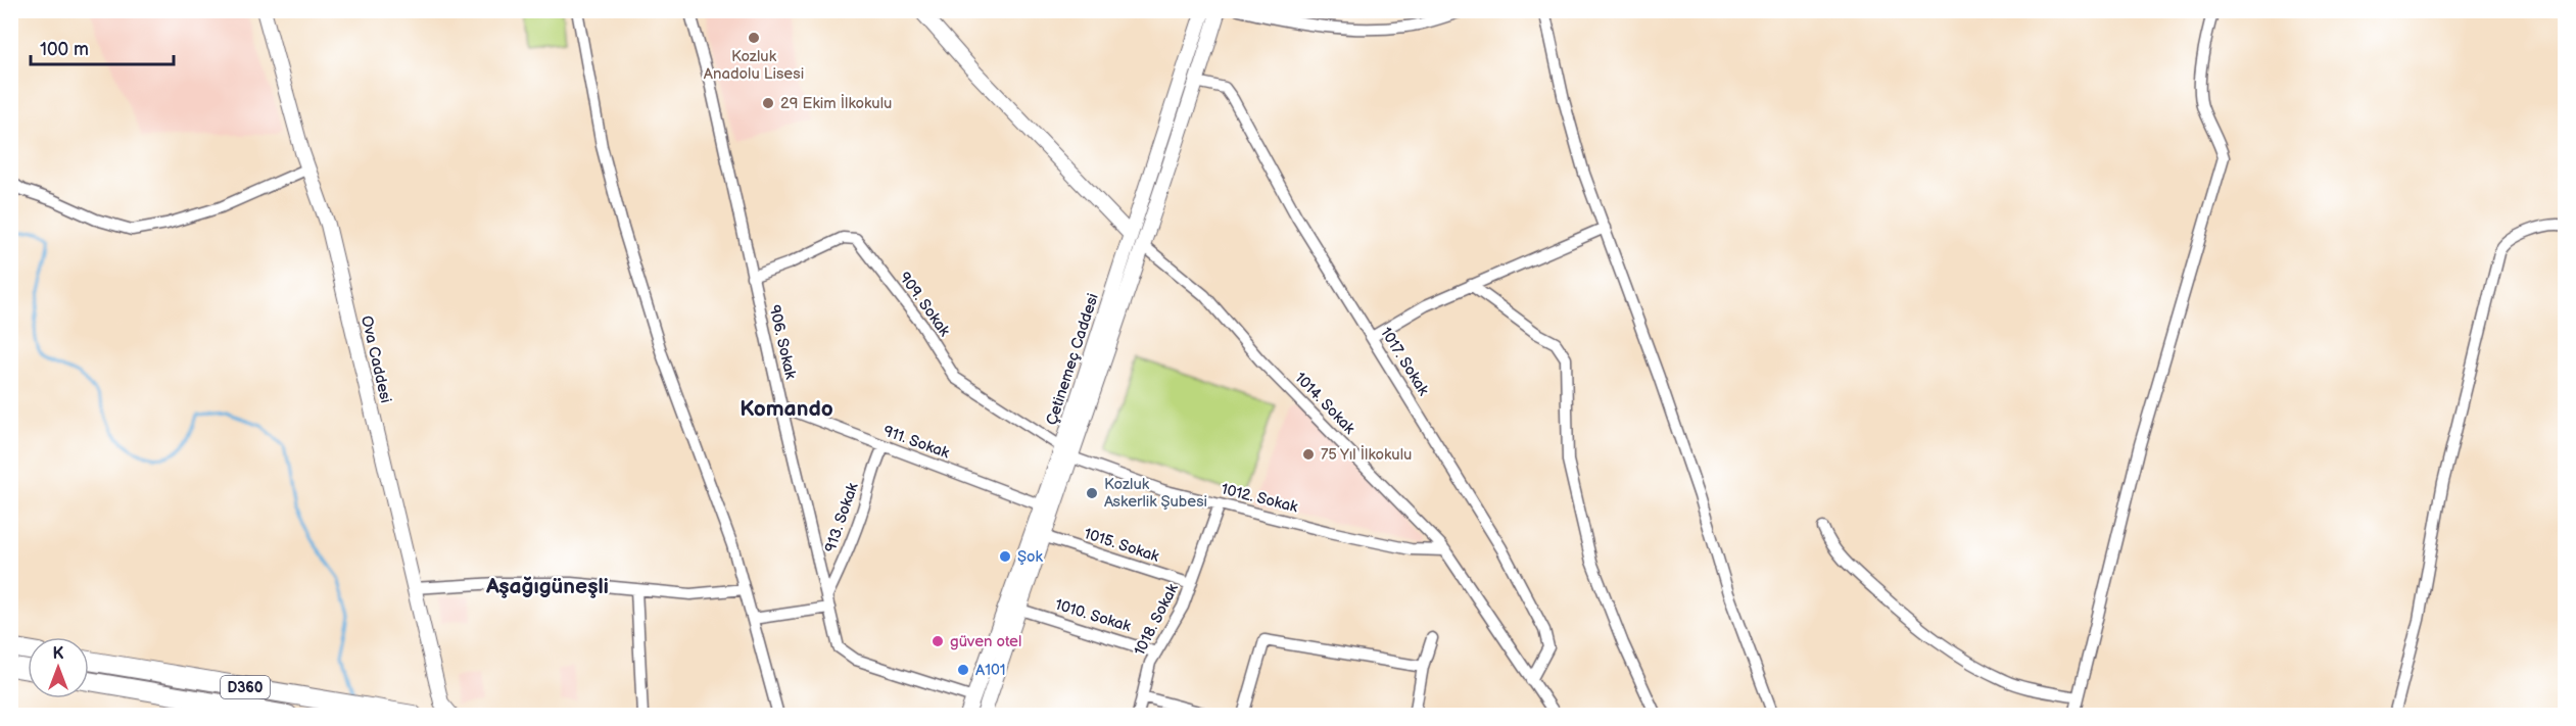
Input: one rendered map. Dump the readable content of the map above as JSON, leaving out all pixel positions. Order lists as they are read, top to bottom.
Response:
{
  "streets": {
    "highway": ["D360"],
    "main road": ["Ova Caddesi", "Çetinemeç Caddesi"],
    "street": [
      "909. Sokak",
      "906. Sokak",
      "1017. Sokak",
      "1014. Sokak",
      "911. Sokak",
      "1012. Sokak",
      "913. Sokak",
      "1015. Sokak",
      "1010. Sokak",
      "1018. Sokak"
    ]
  },
  "crossings": [
    ["909. Sokak", "906. Sokak"],
    ["909. Sokak", "Çetinemeç Caddesi"],
    ["909. Sokak", "1012. Sokak"],
    ["906. Sokak", "Çetinemeç Caddesi"],
    ["906. Sokak", "911. Sokak"],
    ["906. Sokak", "913. Sokak"],
    ["Çetinemeç Caddesi", "1017. Sokak"],
    ["Çetinemeç Caddesi", "1014. Sokak"],
    ["Çetinemeç Caddesi", "911. Sokak"],
    ["Çetinemeç Caddesi", "1012. Sokak"],
    ["Çetinemeç Caddesi", "1015. Sokak"],
    ["Çetinemeç Caddesi", "1010. Sokak"],
    ["1017. Sokak", "1014. Sokak"],
    ["1014. Sokak", "1012. Sokak"],
    ["911. Sokak", "913. Sokak"],
    ["1012. Sokak", "1018. Sokak"],
    ["1015. Sokak", "1018. Sokak"],
    ["1010. Sokak", "1018. Sokak"]
  ],
  "districts": ["Komando", "Aşağıgüneşli"],
  "places": [
    "Kozluk Anadolu Lisesi",
    "29 Ekim İlkokulu",
    "75 Yıl İlkokulu",
    "Kozluk Askerlik Şubesi",
    "Şok",
    "güven otel",
    "A101"
  ],
  "scale_bar": "100 m",
  "north": "top"
}
